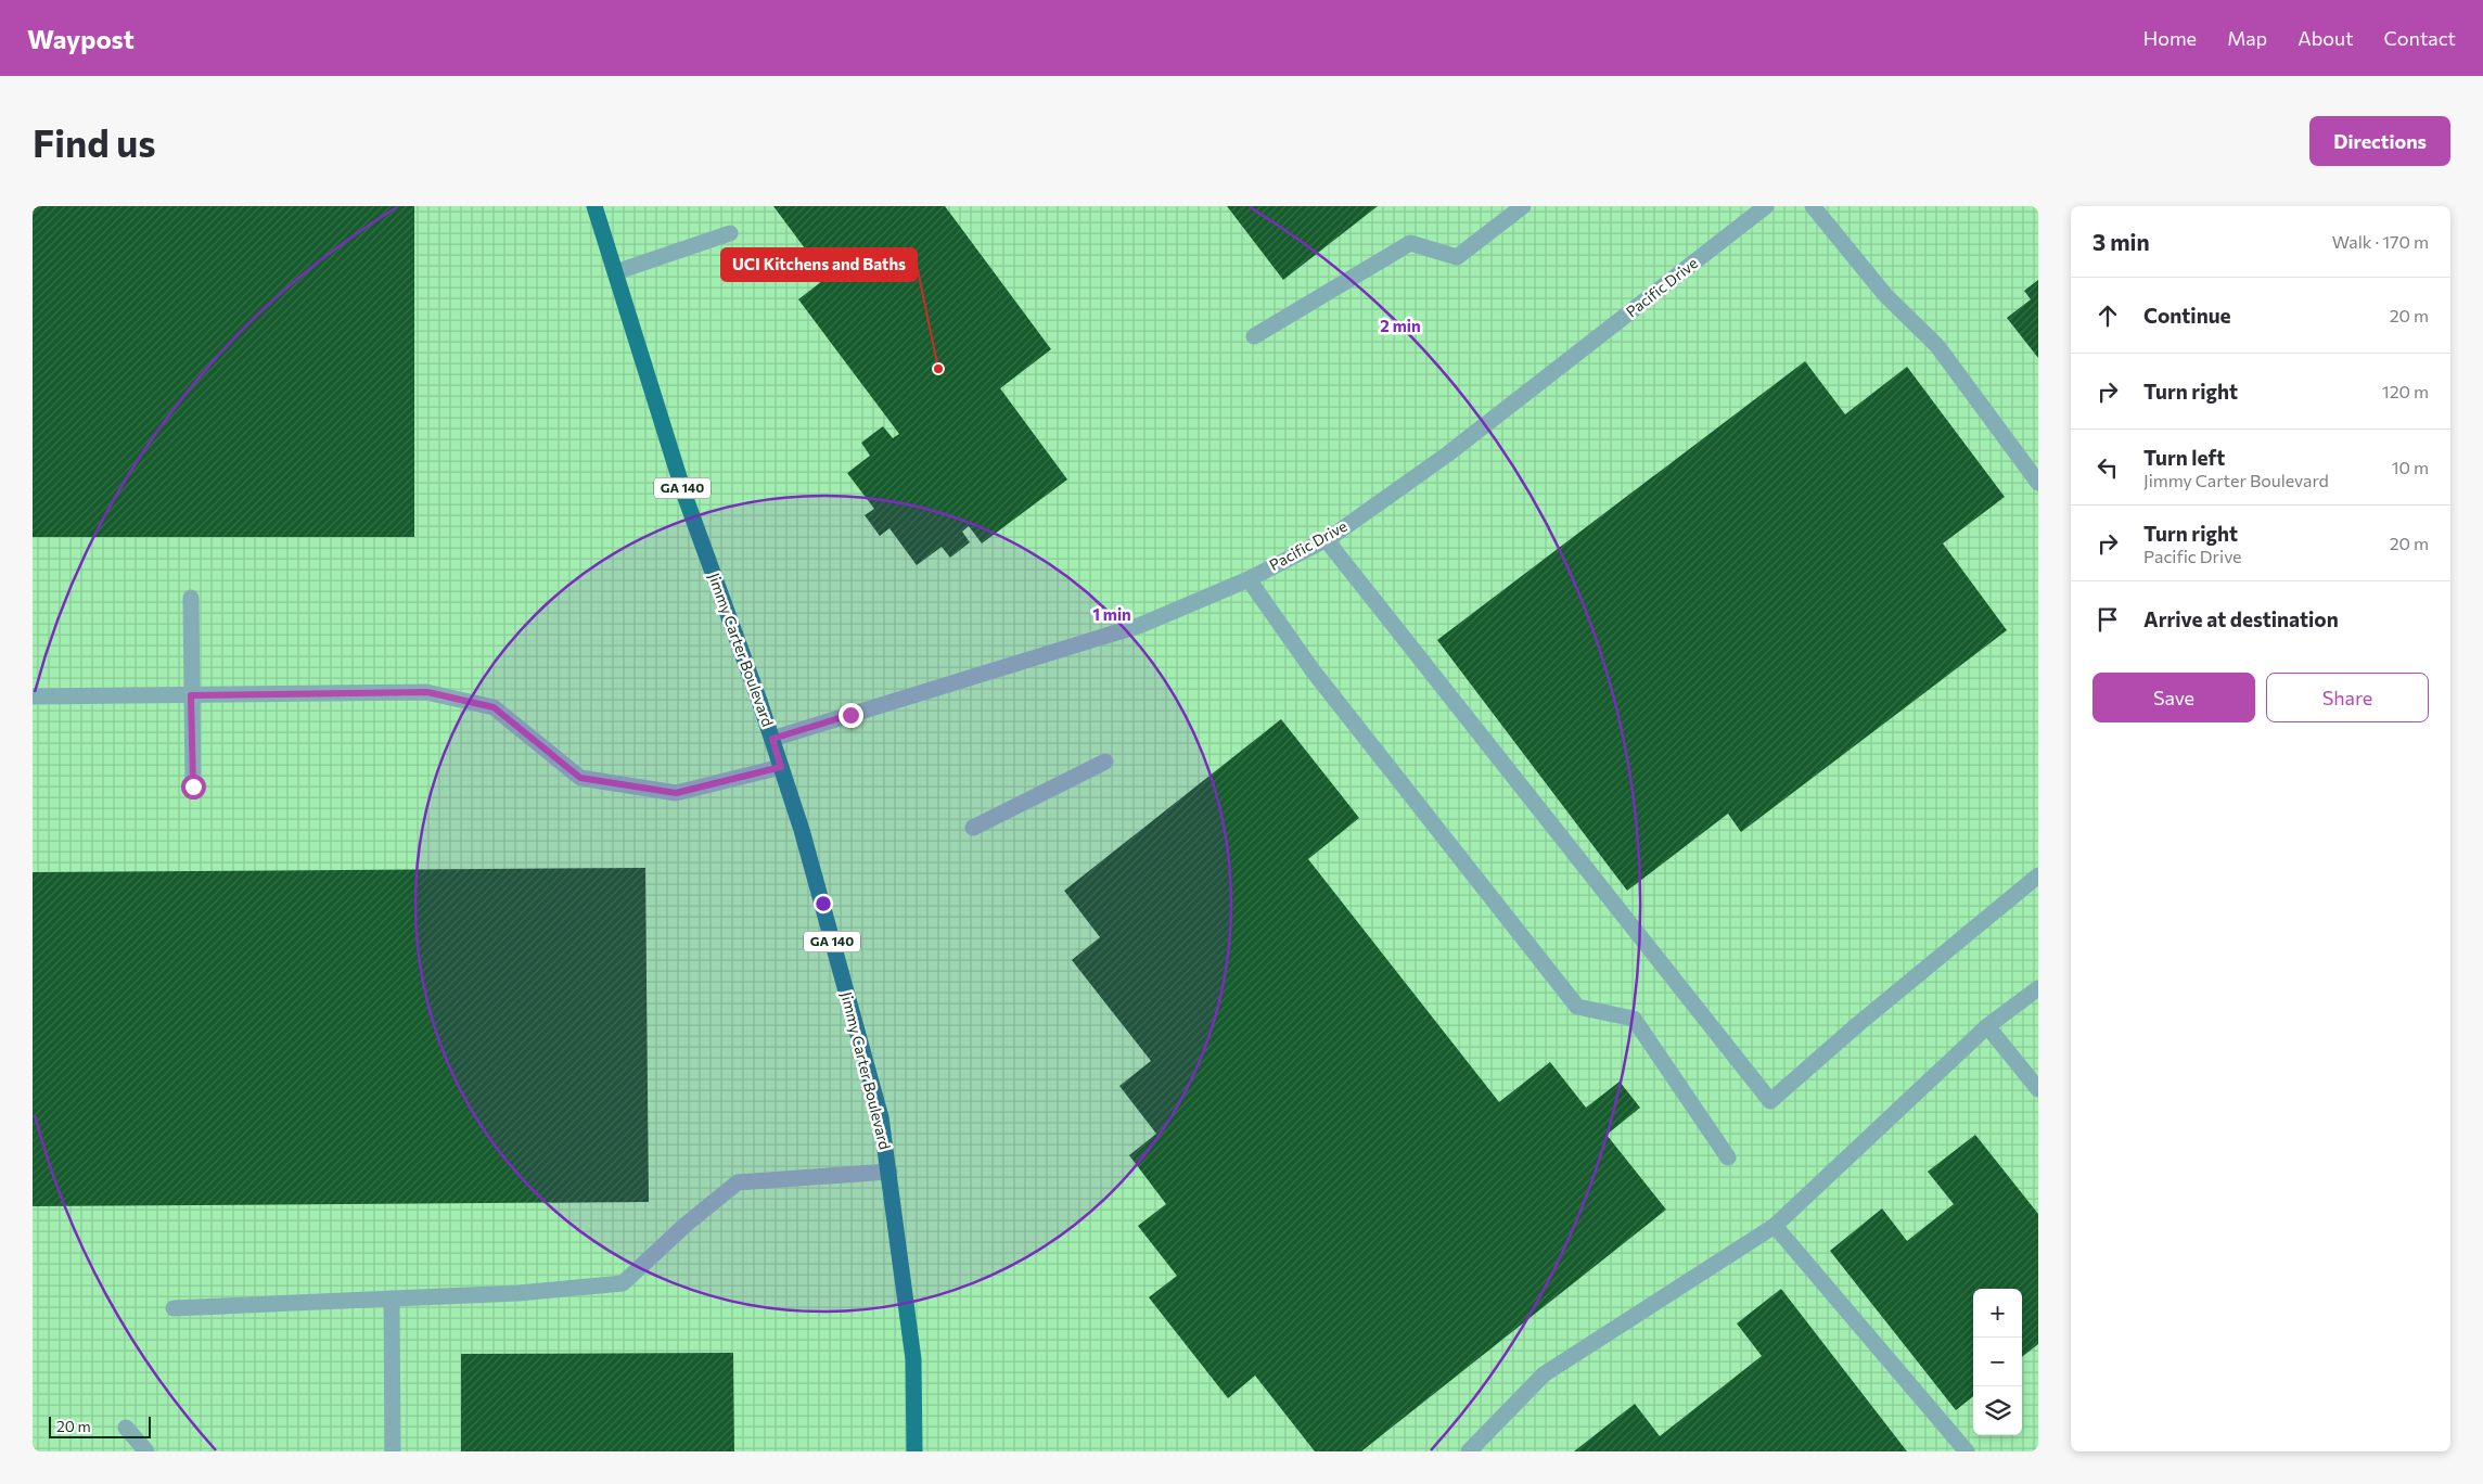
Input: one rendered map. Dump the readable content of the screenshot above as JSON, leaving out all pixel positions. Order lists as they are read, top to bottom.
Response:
{
  "streets": {
    "main road": ["GA 140", "Jimmy Carter Boulevard"],
    "street": ["Pacific Drive"]
  },
  "crossings": [
    ["Pacific Drive", "Jimmy Carter Boulevard"]
  ],
  "places": ["UCI Kitchens and Baths"],
  "scale_bar": "20 m",
  "page": {
    "header": "Waypost",
    "nav": [
      "Home",
      "Map",
      "About",
      "Contact"
    ],
    "buttons": [
      "Directions",
      ["Save", "Share"]
    ],
    "title": "Find us",
    "heading": ["3 min", "Walk · 170 m"],
    "list": [
      ["Continue", "20 m"],
      ["Turn right", "120 m"],
      ["Turn left", "Jimmy Carter Boulevard", "10 m"],
      ["Turn right", "Pacific Drive", "20 m"],
      "Arrive at destination"
    ],
    "map_buttons": ["+", "−"],
    "scale": "20 m"
  },
  "rings": ["2 min", "1 min"]
}
